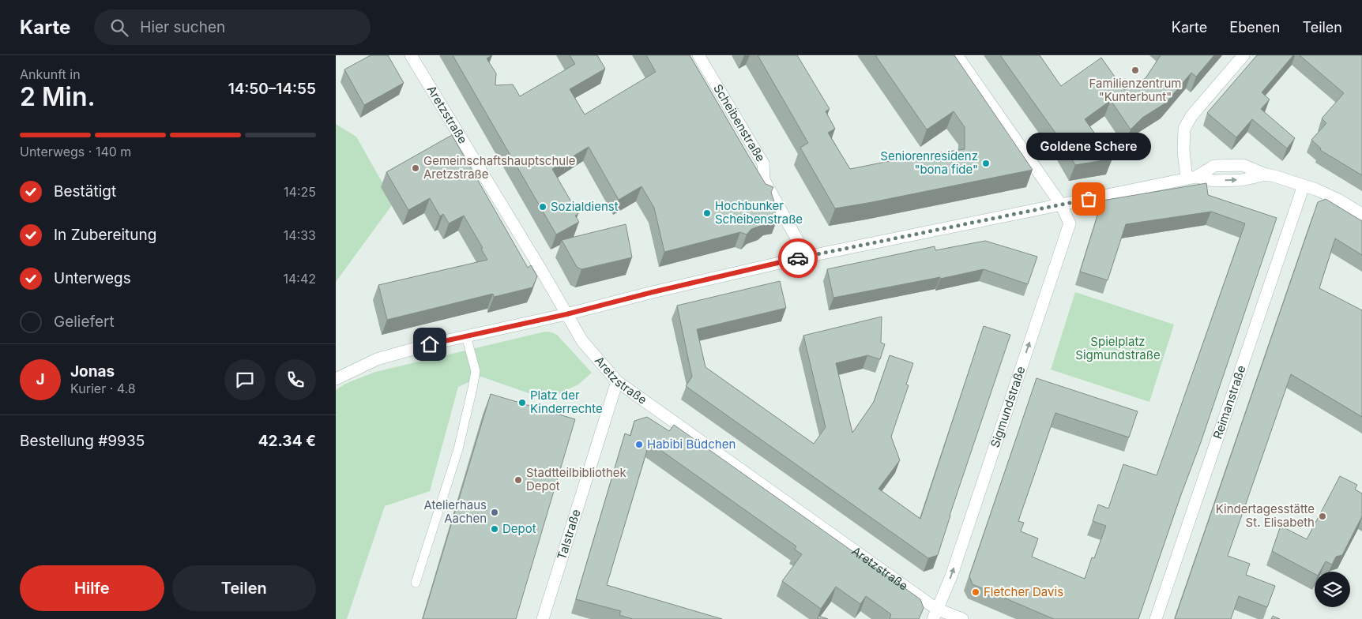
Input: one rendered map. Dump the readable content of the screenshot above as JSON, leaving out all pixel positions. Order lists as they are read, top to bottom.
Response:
{
  "streets": {
    "street": [
      "Aretzstraße",
      "Scheibenstraße",
      "Reimanstraße",
      "Sigmundstraße",
      "Talstraße"
    ]
  },
  "crossings": [
    ["Aretzstraße", "Sigmundstraße"],
    ["Aretzstraße", "Talstraße"]
  ],
  "one_way": ["Sigmundstraße"],
  "parks": ["Spielplatz Sigmundstraße"],
  "places": [
    "Familienzentrum \"Kunterbunt\"",
    "Seniorenresidenz \"bona fide\"",
    "Gemeinschaftshauptschule Aretzstraße",
    "Goldene Schere",
    "Sozialdienst",
    "Hochbunker Scheibenstraße",
    "Platz der Kinderrechte",
    "Habibi Büdchen",
    "Stadtteilbibliothek Depot",
    "Atelierhaus Aachen",
    "Kindertagesstätte St. Elisabeth",
    "Depot",
    "Fletcher Davis"
  ],
  "page": {
    "header": "Karte",
    "search": "Hier suchen",
    "nav": ["Karte", "Ebenen", "Teilen"],
    "heading": ["2 Min.", "Ankunft in", "14:50–14:55"],
    "panel": [
      "Jonas",
      "Kurier · 4.8",
      "Bestellung #9935",
      "42.34 €"
    ],
    "bar": "Unterwegs · 140 m",
    "bubble": "Goldene Schere",
    "list": [
      ["Bestätigt", "14:25"],
      ["In Zubereitung", "14:33"],
      ["Unterwegs", "14:42"],
      "Geliefert"
    ],
    "round": "J",
    "buttons": ["Hilfe", "Teilen"]
  }
}
